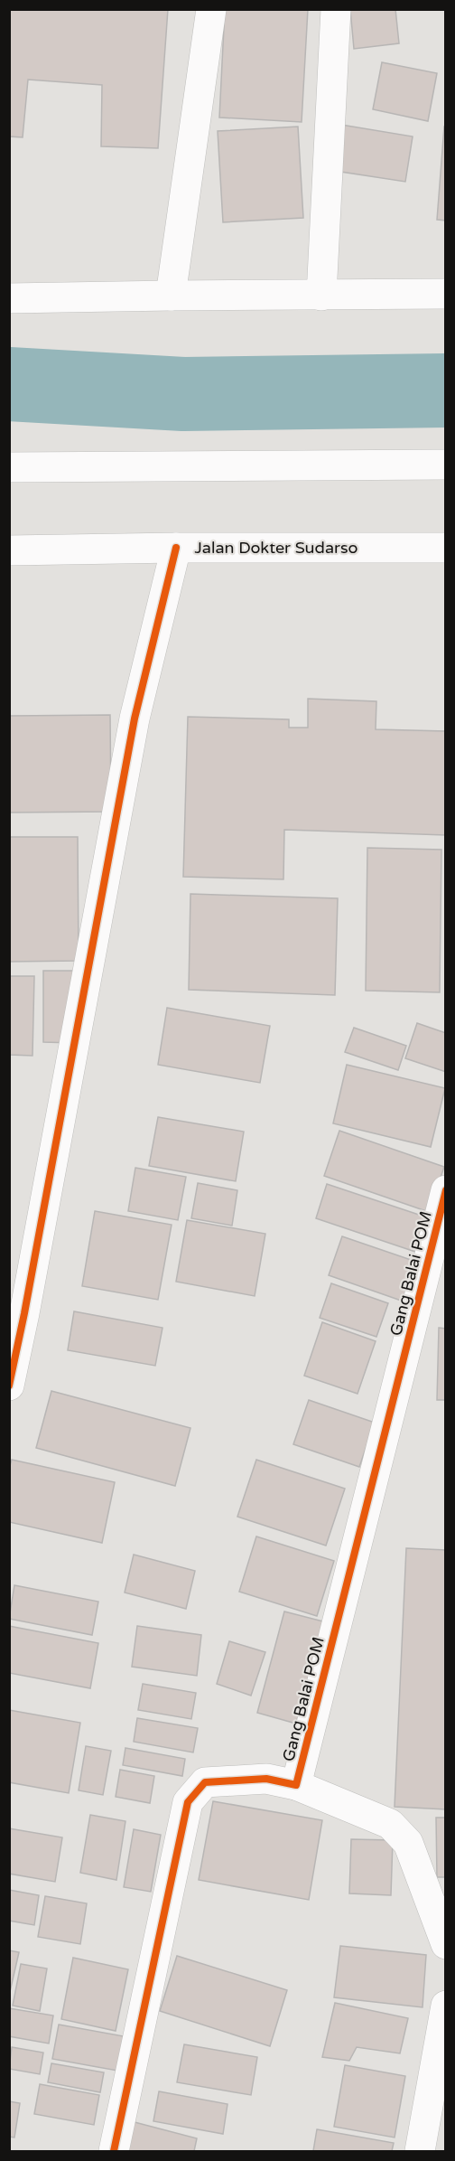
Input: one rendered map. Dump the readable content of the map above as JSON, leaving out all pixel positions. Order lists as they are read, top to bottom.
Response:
{
  "streets": {
    "street": ["Jalan Dokter Sudarso", "Gang Balai POM"]
  }
}
